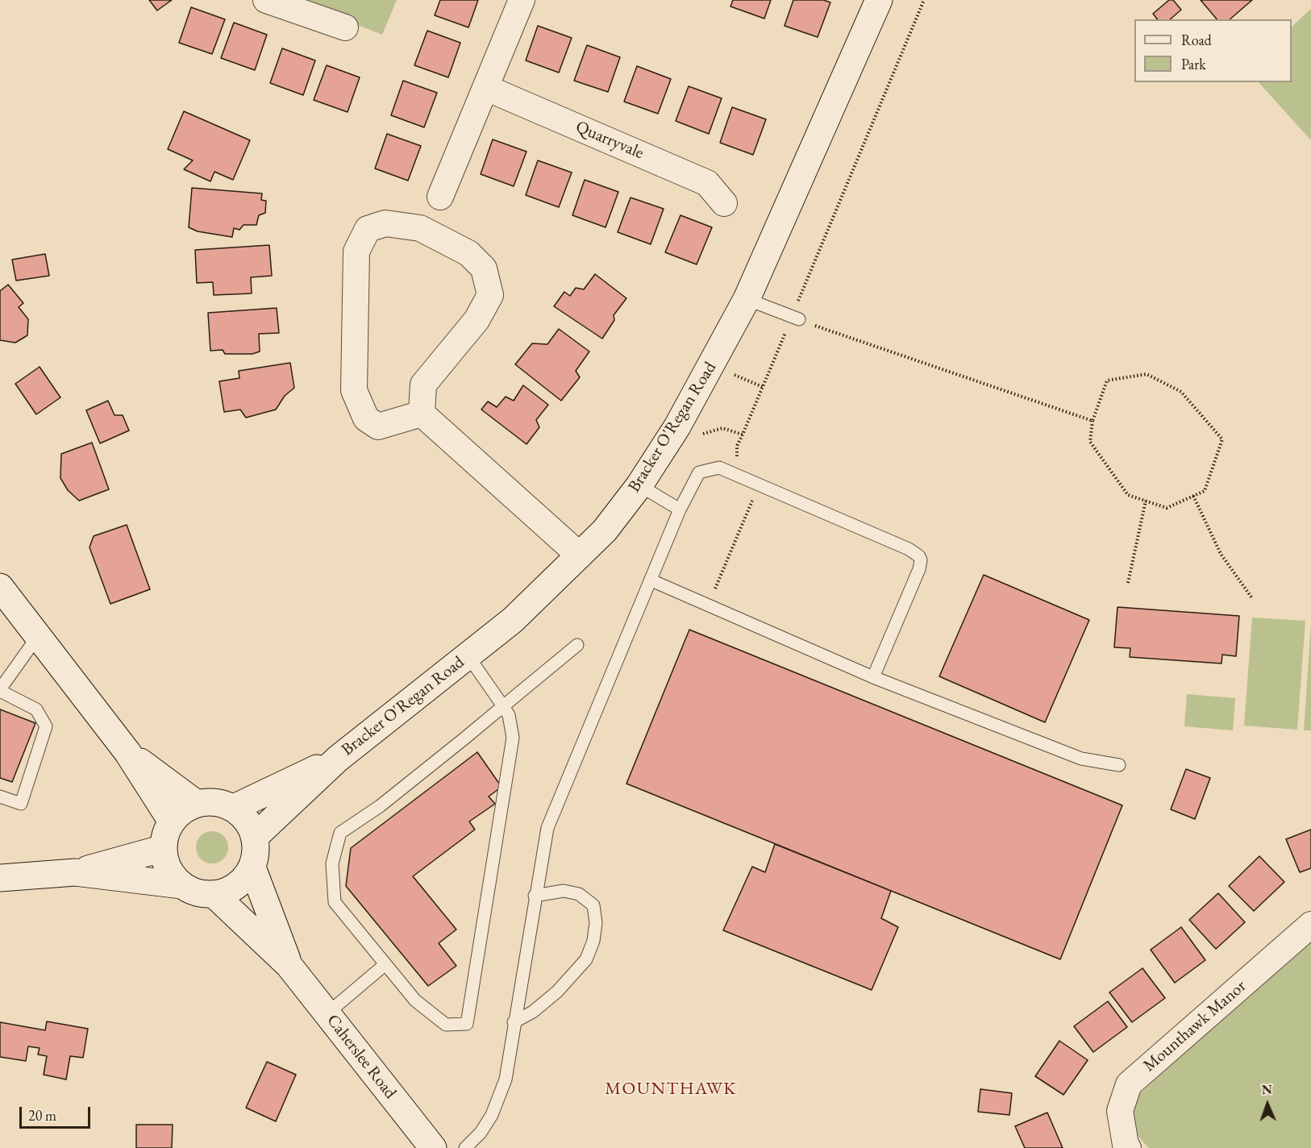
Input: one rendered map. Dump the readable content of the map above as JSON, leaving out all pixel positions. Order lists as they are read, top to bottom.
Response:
{
  "streets": {
    "main road": ["Bracker O'Regan Road", "Caherslee Road"],
    "street": ["Quarryvale", "Mounthawk Manor"]
  },
  "districts": ["MOUNTHAWK"],
  "legend": ["Road", "Park"],
  "scale_bar": "20 m",
  "north": "top"
}
